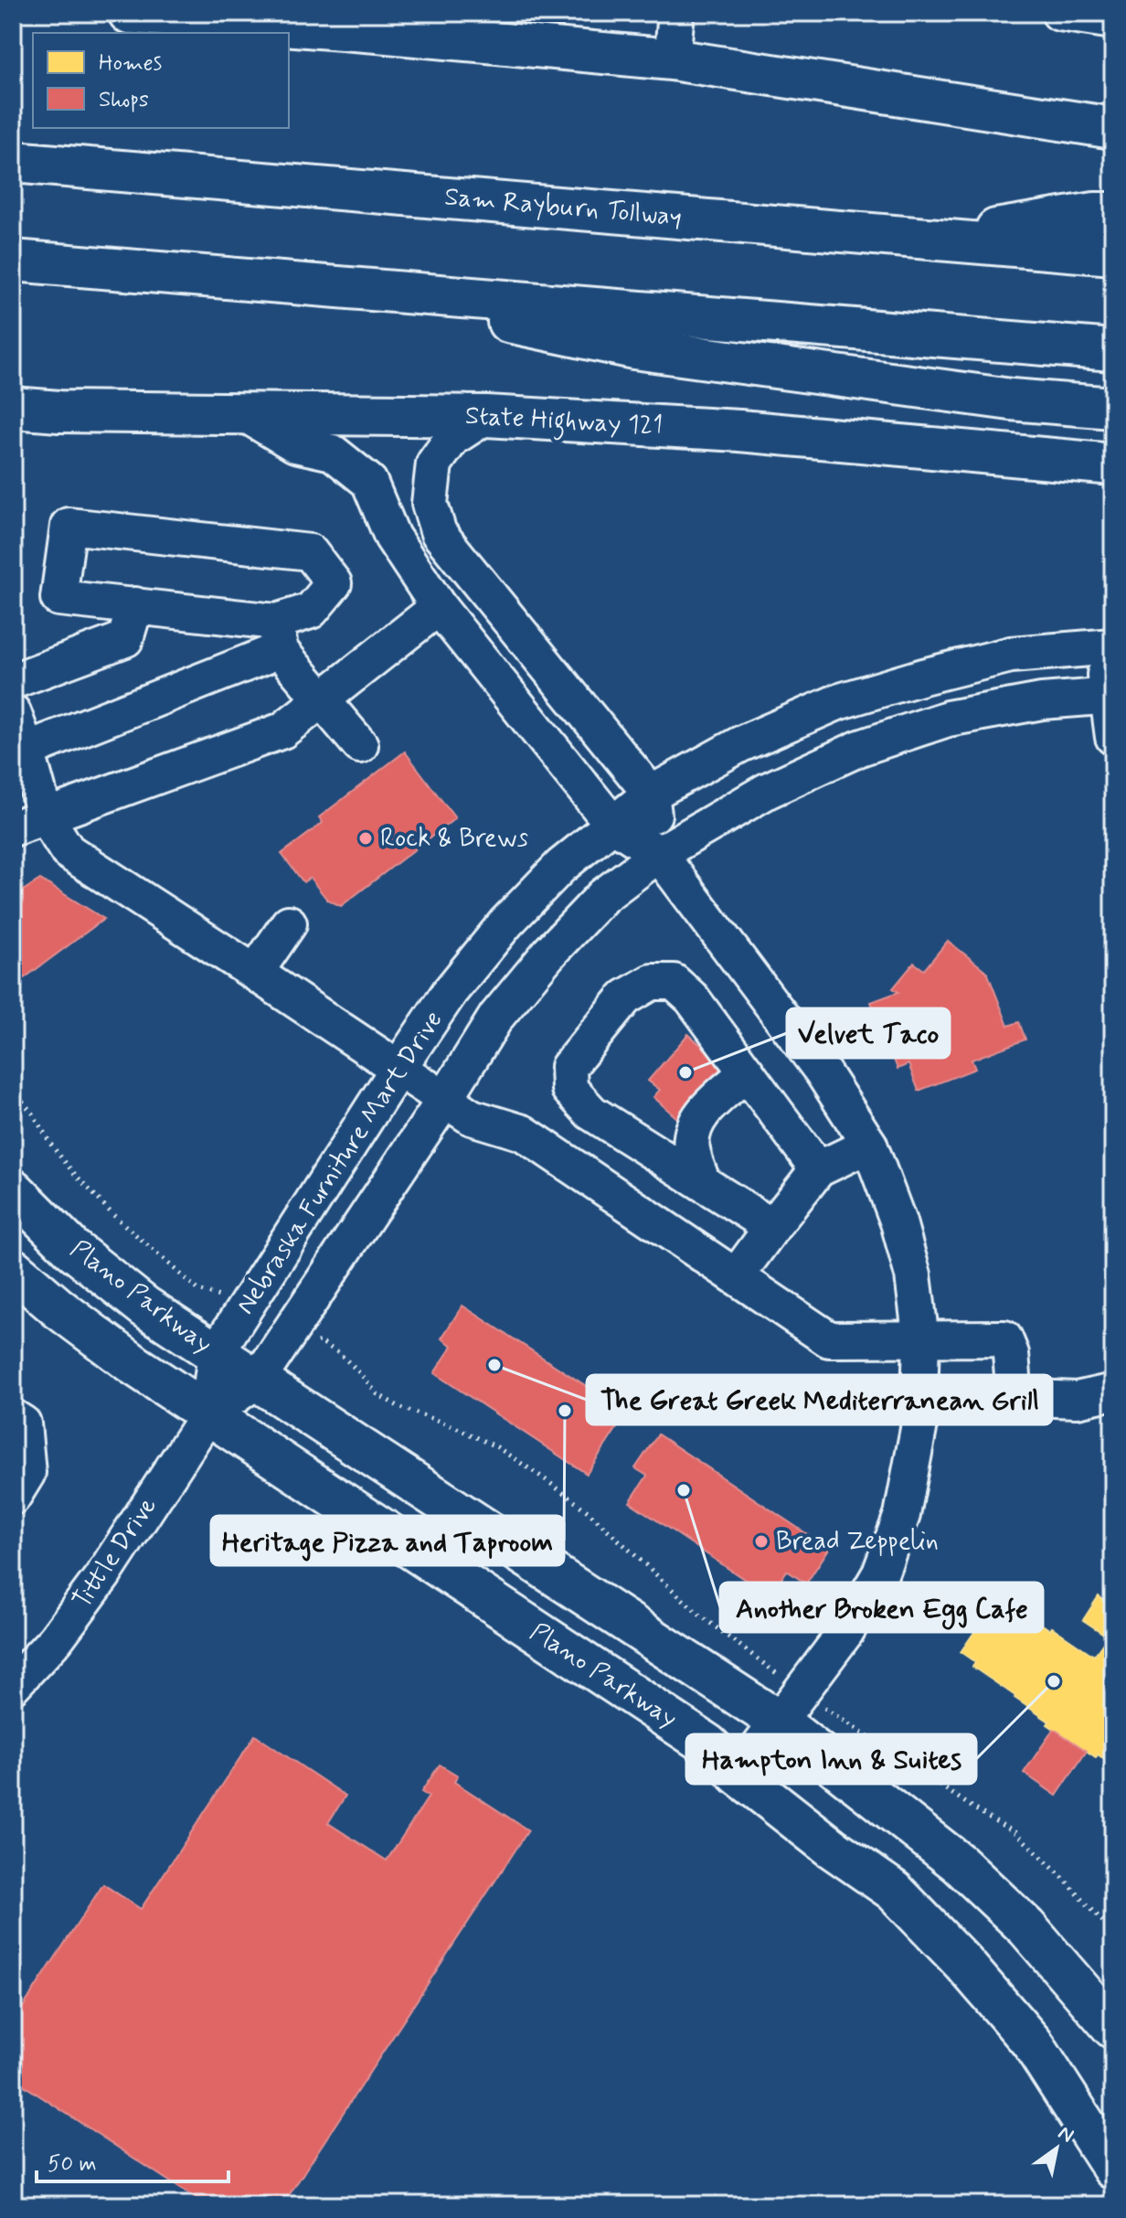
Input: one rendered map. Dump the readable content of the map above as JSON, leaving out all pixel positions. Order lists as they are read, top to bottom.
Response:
{
  "streets": {
    "main road": ["Sam Rayburn Tollway", "State Highway 121", "Plano Parkway"],
    "street": ["Nebraska Furniture Mart Drive", "Tittle Drive"]
  },
  "crossings": [
    ["Nebraska Furniture Mart Drive", "Plano Parkway"],
    ["Nebraska Furniture Mart Drive", "Tittle Drive"],
    ["Plano Parkway", "Tittle Drive"]
  ],
  "places": [
    "Rock & Brews",
    "Velvet Taco",
    "The Great Greek Mediterranean Grill",
    "Heritage Pizza and Taproom",
    "Another Broken Egg Cafe",
    "Bread Zeppelin",
    "Hampton Inn & Suites"
  ],
  "legend": ["Homes", "Shops"],
  "scale_bar": "50 m",
  "north": "top right"
}
